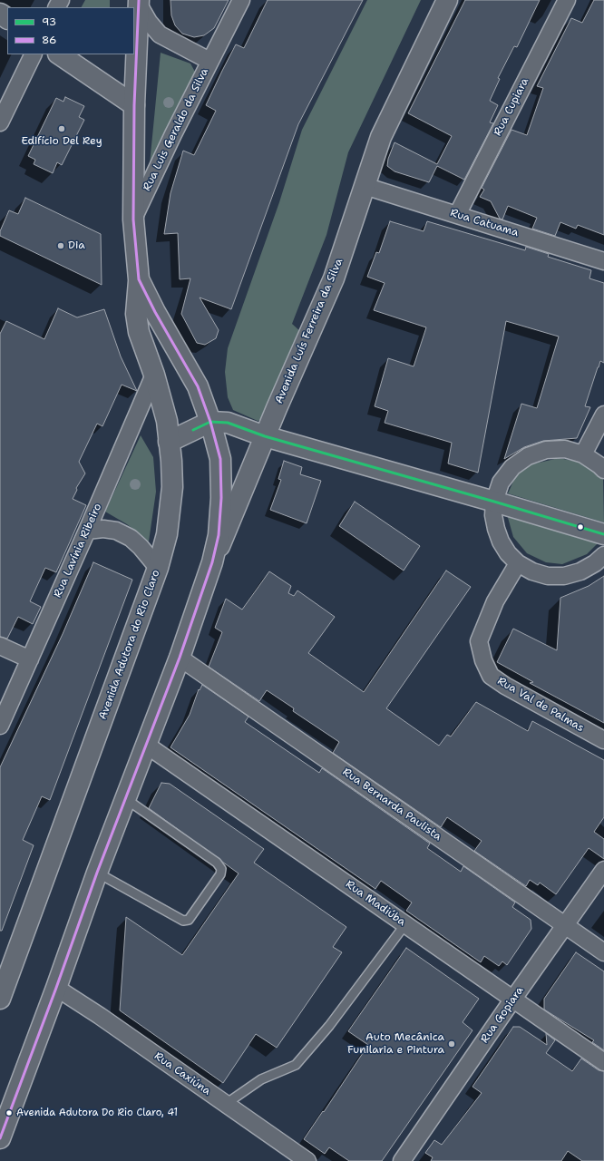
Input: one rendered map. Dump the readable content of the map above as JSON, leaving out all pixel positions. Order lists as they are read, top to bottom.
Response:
{
  "streets": {
    "main road": ["Avenida Luís Ferreira da Silva", "Avenida Adutora do Rio Claro"],
    "street": [
      "Rua Cupiara",
      "Rua Luis Geraldo da Silva",
      "Rua Catuama",
      "Rua Lavínia Ribeiro",
      "Rua Val de Palmas",
      "Rua Bernarda Paulista",
      "Rua Madiúba",
      "Rua Gopiara",
      "Rua Caxiúna"
    ]
  },
  "crossings": [
    ["Rua Cupiara", "Rua Catuama"],
    ["Rua Catuama", "Avenida Luís Ferreira da Silva"],
    ["Rua Lavínia Ribeiro", "Avenida Adutora do Rio Claro"],
    ["Rua Bernarda Paulista", "Rua Gopiara"],
    ["Rua Madiúba", "Rua Gopiara"]
  ],
  "places": [
    "Edifício Del Rey",
    "Dia",
    "Auto Mecânica Funilaria e Pintura",
    "Avenida Adutora Do Rio Claro, 41"
  ],
  "lines": ["transit line 86", "transit line 93"],
  "legend": ["93", "86"]
}
